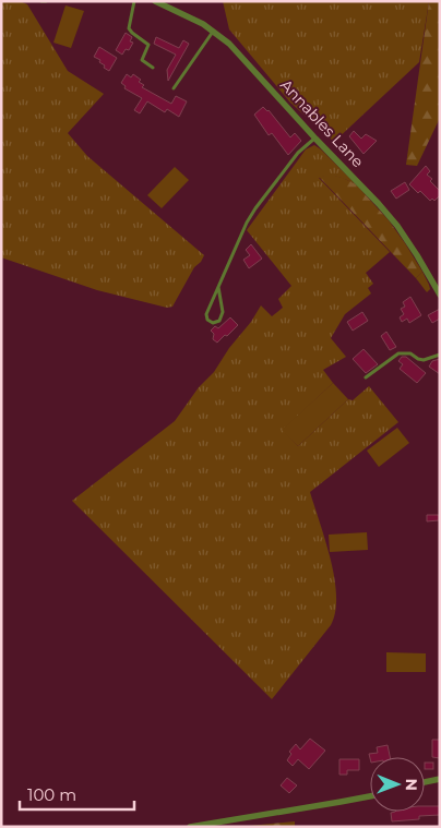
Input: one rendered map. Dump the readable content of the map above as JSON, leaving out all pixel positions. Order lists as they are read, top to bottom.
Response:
{
  "streets": {
    "street": ["Annables Lane"]
  },
  "scale_bar": "100 m",
  "north": "right"
}
